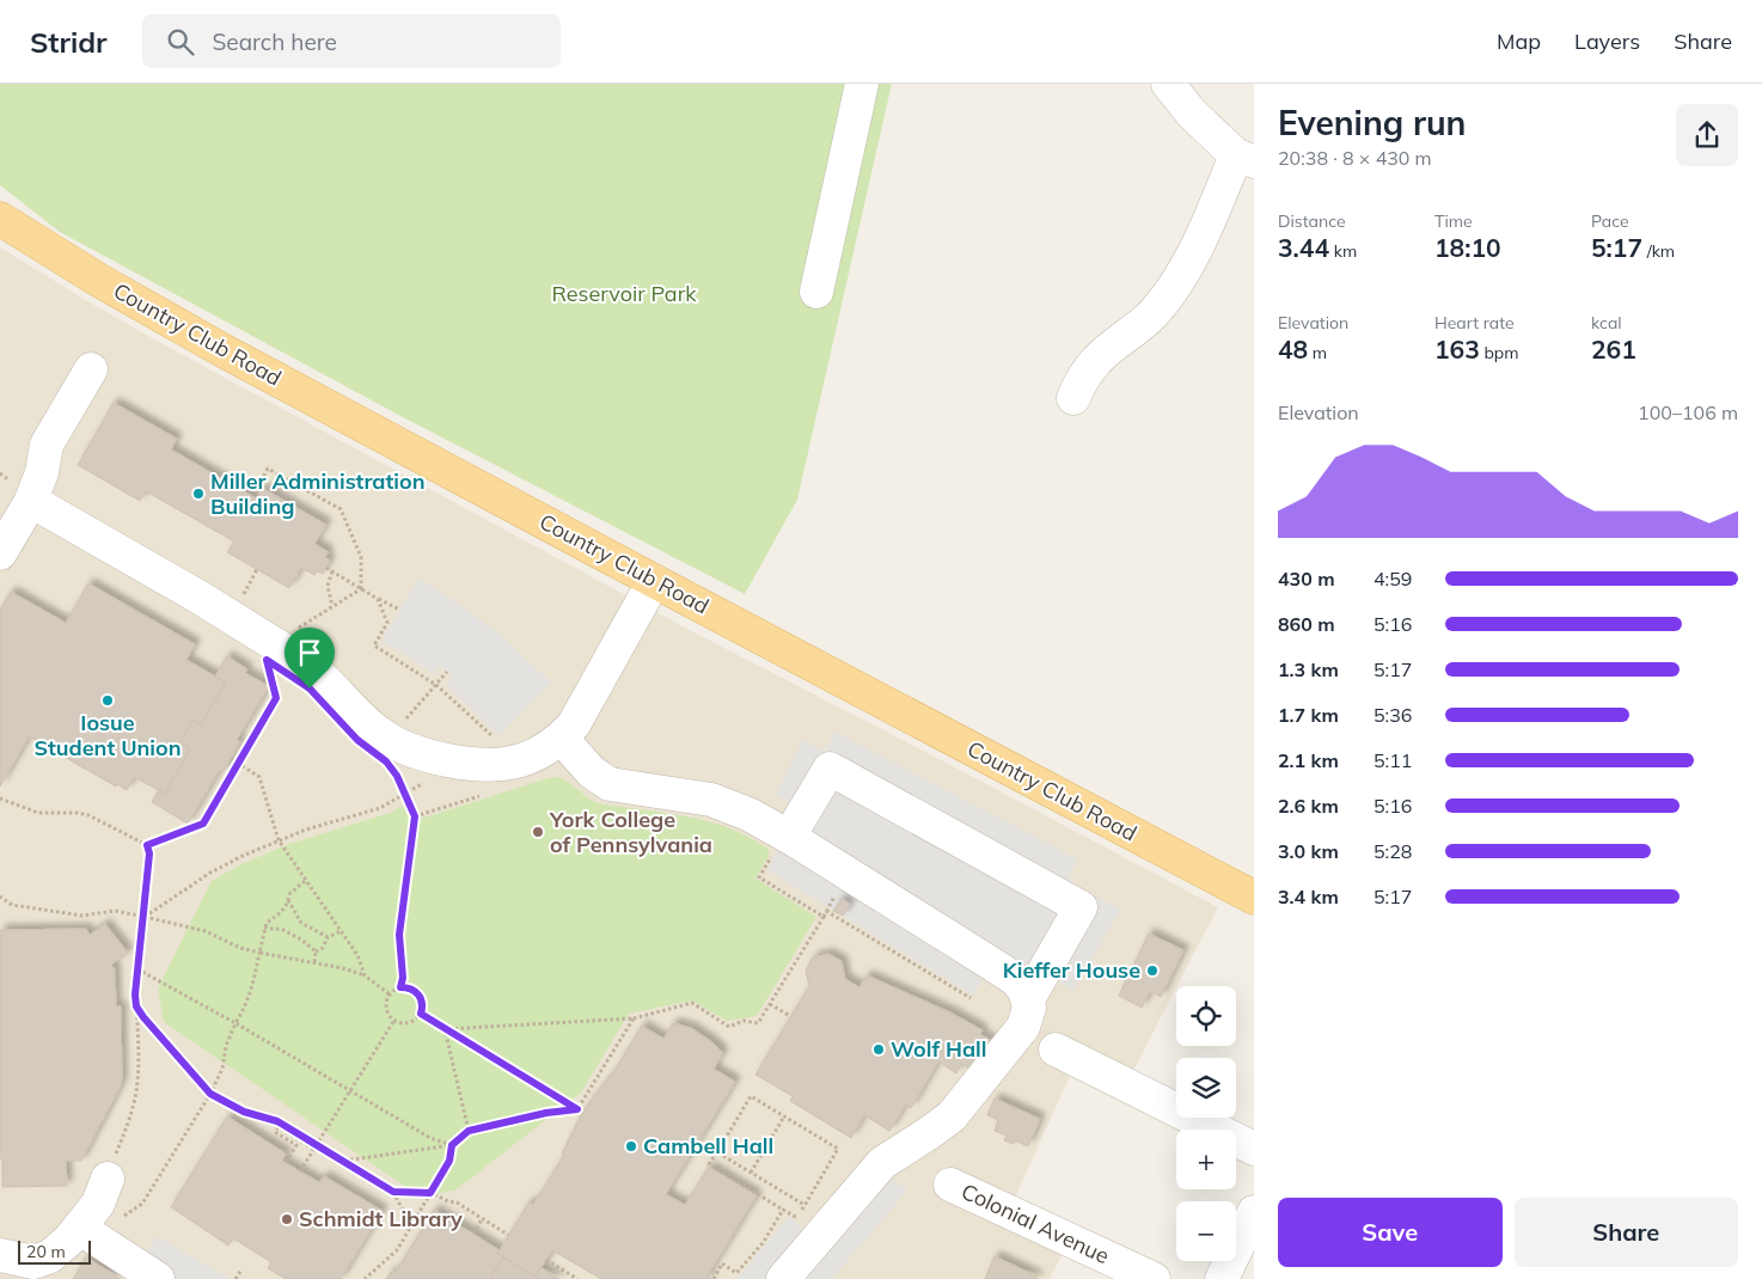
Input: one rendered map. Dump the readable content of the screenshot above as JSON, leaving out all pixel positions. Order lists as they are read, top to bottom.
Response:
{
  "streets": {
    "main road": ["Country Club Road"],
    "street": ["Colonial Avenue"]
  },
  "parks": ["Reservoir Park"],
  "places": [
    "Miller Administration Building",
    "Iosue Student Union",
    "York College of Pennsylvania",
    "Kieffer House",
    "Wolf Hall",
    "Cambell Hall",
    "Schmidt Library"
  ],
  "scale_bar": "20 m",
  "page": {
    "header": "Stridr",
    "search": "Search here",
    "nav": ["Map", "Layers", "Share"],
    "heading": ["Evening run", "20:38 · 8 × 430 m"],
    "stats": [
      ["Distance", "3.44 km"],
      ["Time", "18:10"],
      ["Pace", "5:17 /km"],
      ["Elevation", "48 m"],
      ["Heart rate", "163 bpm"],
      ["kcal", "261"]
    ],
    "chart": ["Elevation", "100–106 m"],
    "list": [
      {
        "name": "430 m",
        "note": "4:59"
      },
      {
        "name": "860 m",
        "note": "5:16"
      },
      {
        "name": "1.3 km",
        "note": "5:17"
      },
      {
        "name": "1.7 km",
        "note": "5:36"
      },
      {
        "name": "2.1 km",
        "note": "5:11"
      },
      {
        "name": "2.6 km",
        "note": "5:16"
      },
      {
        "name": "3.0 km",
        "note": "5:28"
      },
      {
        "name": "3.4 km",
        "note": "5:17"
      }
    ],
    "map_buttons": ["+", "−"],
    "buttons": ["Save", "Share"],
    "scale": "20 m"
  }
}
